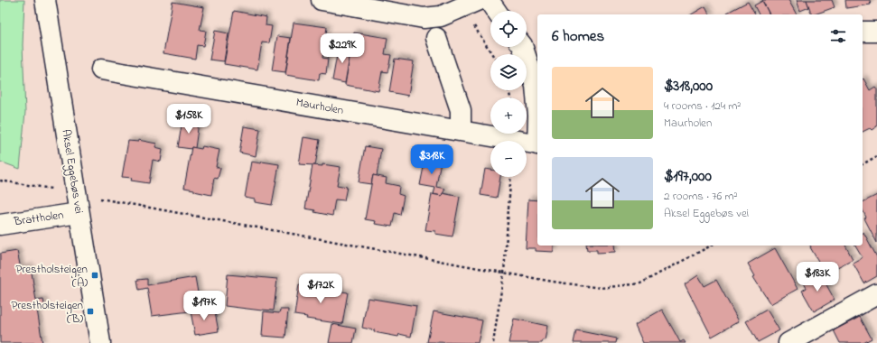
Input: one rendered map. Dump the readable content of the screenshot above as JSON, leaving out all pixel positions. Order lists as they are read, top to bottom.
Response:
{
  "streets": {
    "street": ["Maurholen", "Aksel Eggebøs vei", "Brattholen"]
  },
  "crossings": [
    ["Aksel Eggebøs vei", "Brattholen"]
  ],
  "places": {
    "transit": ["Prestholsteigen (A)", "Prestholsteigen (B)"]
  },
  "page": {
    "map_buttons": ["+", "−"],
    "heading": "6 homes",
    "price": [
      "$229K",
      "$158K",
      "$318K",
      "$183K",
      "$172K",
      "$197K"
    ],
    "list": [
      {
        "name": "$318,000",
        "note": "4 rooms · 124 m² · Maurholen"
      },
      {
        "name": "$197,000",
        "note": "2 rooms · 76 m² · Aksel Eggebøs vei"
      }
    ]
  }
}
